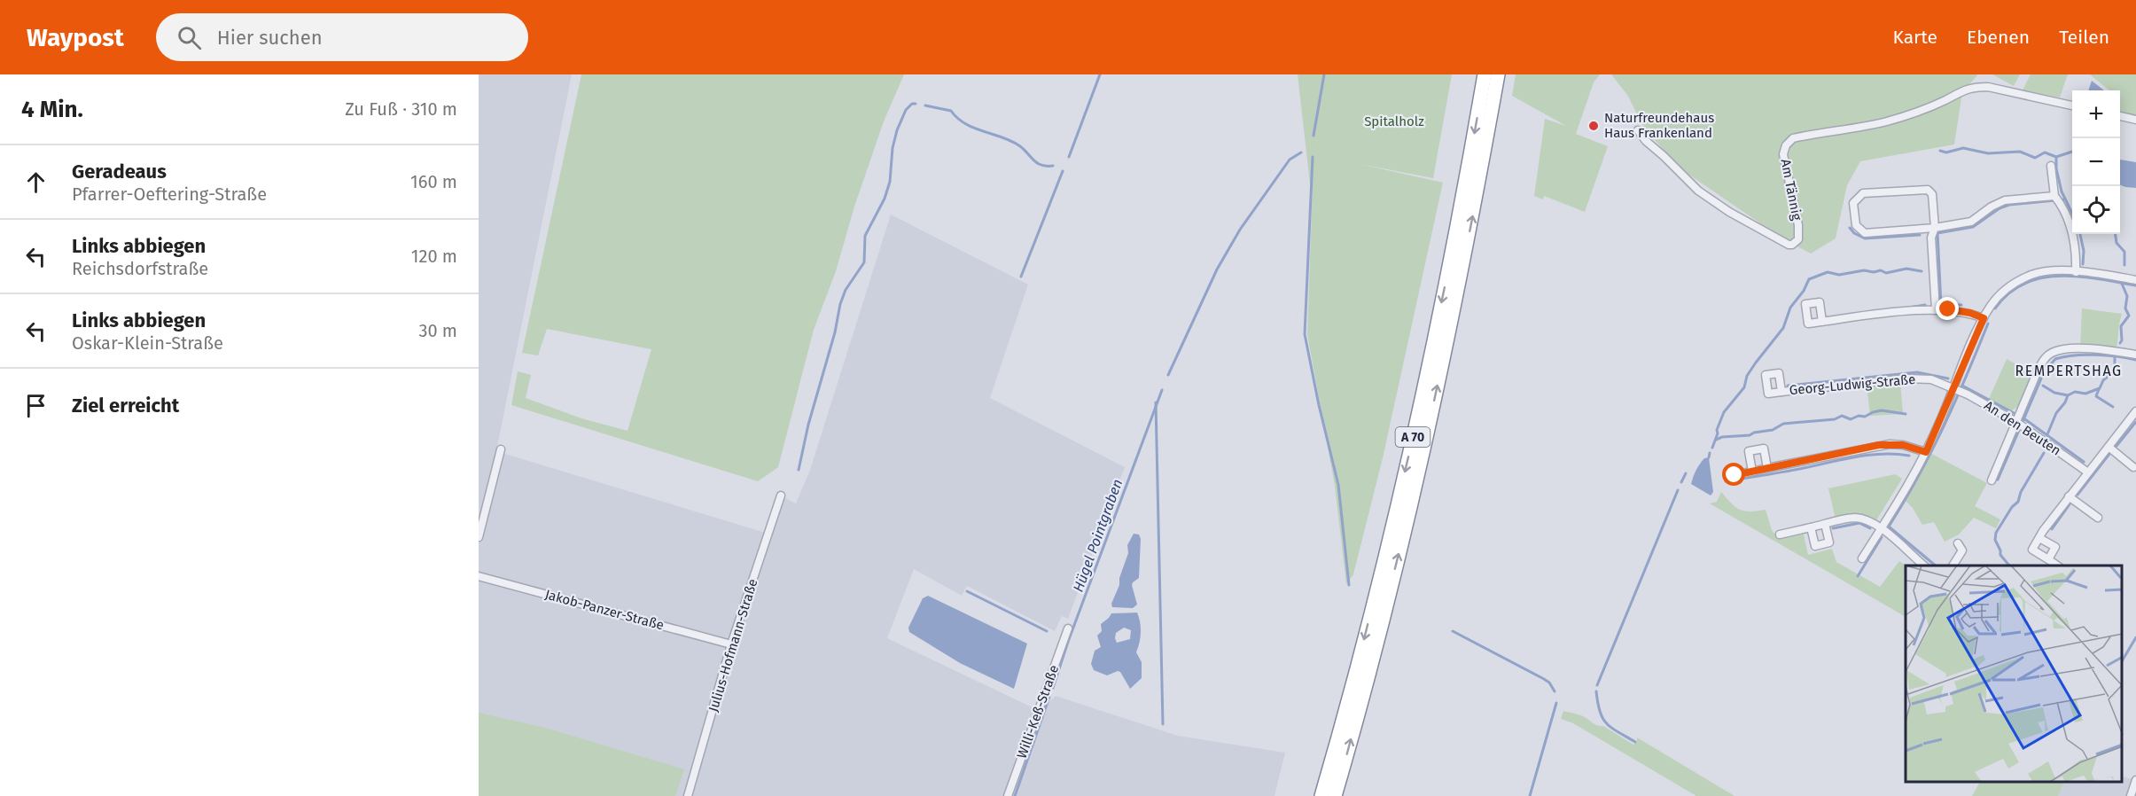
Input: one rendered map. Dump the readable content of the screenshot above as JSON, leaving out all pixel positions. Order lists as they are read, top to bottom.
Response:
{
  "streets": {
    "highway": ["A 70"],
    "street": [
      "Am Tännig",
      "Georg-Ludwig-Straße",
      "An den Beuten",
      "Jakob-Panzer-Straße",
      "Julius-Hofmann-Straße",
      "Willi-Keß-Straße"
    ]
  },
  "crossings": [
    ["Georg-Ludwig-Straße", "An den Beuten"],
    ["Jakob-Panzer-Straße", "Julius-Hofmann-Straße"]
  ],
  "districts": ["REMPERTSHAG"],
  "water": ["Hügel Pointgraben"],
  "parks": ["Spitalholz"],
  "places": ["Naturfreundehaus Haus Frankenland"],
  "page": {
    "header": "Waypost",
    "search": "Hier suchen",
    "nav": ["Karte", "Ebenen", "Teilen"],
    "heading": ["4 Min.", "Zu Fuß · 310 m"],
    "map_buttons": ["+", "−"],
    "list": [
      ["Geradeaus", "Pfarrer-Oeftering-Straße", "160 m"],
      ["Links abbiegen", "Reichsdorfstraße", "120 m"],
      ["Links abbiegen", "Oskar-Klein-Straße", "30 m"],
      "Ziel erreicht"
    ]
  }
}
